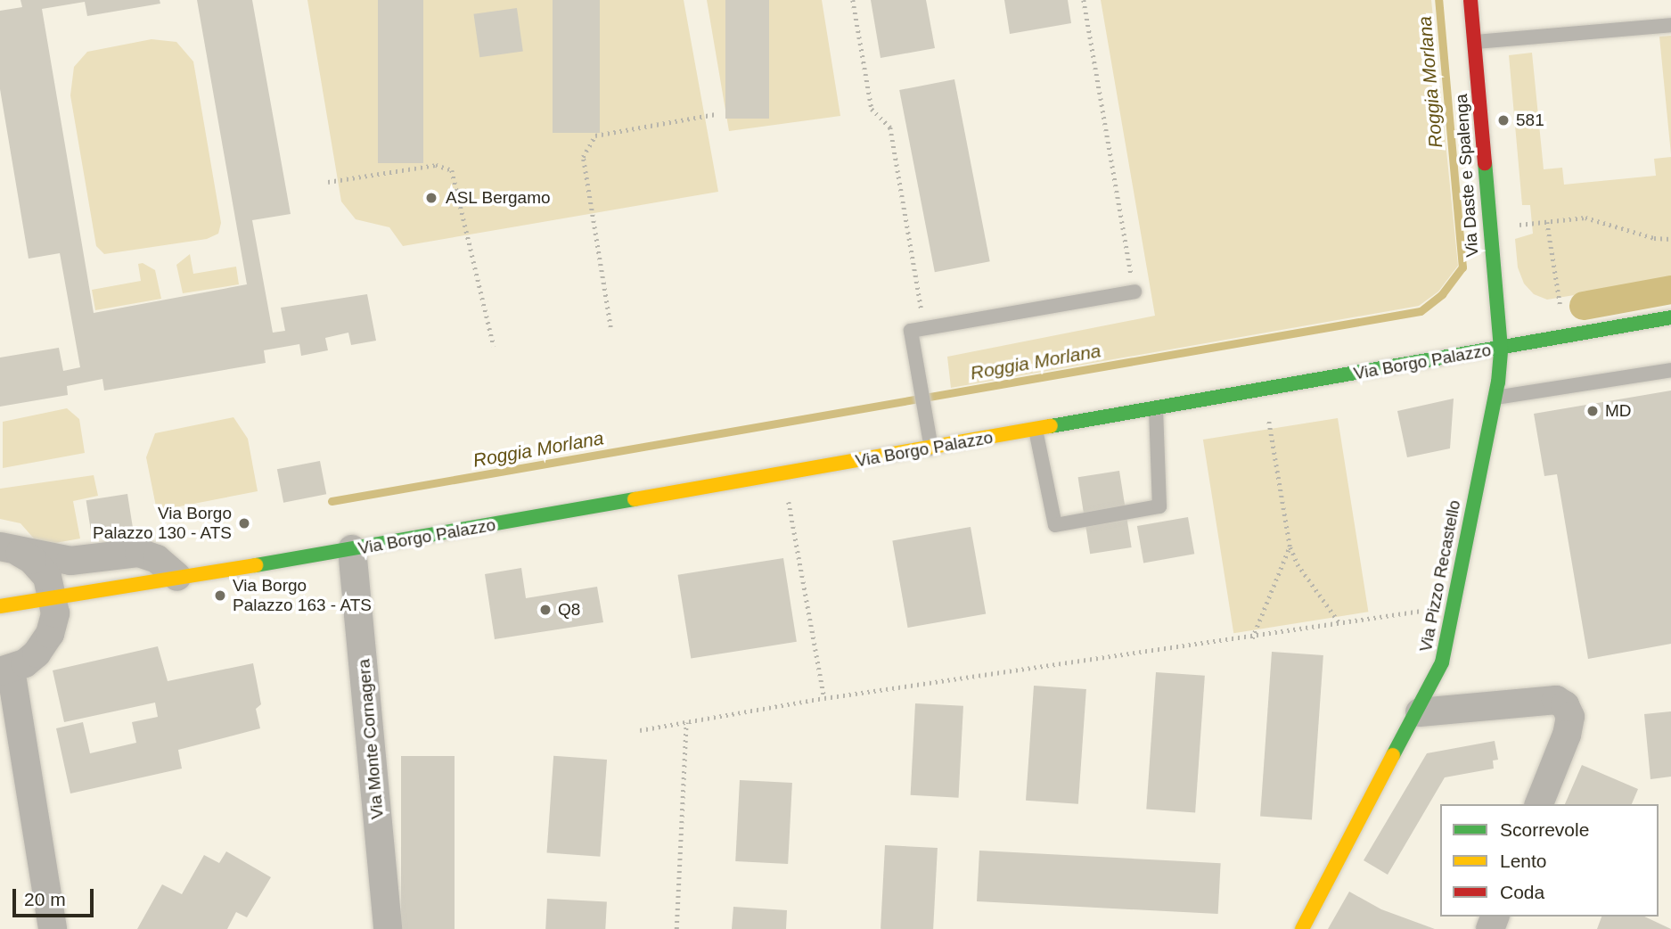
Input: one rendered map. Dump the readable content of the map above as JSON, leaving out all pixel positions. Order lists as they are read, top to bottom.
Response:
{
  "streets": {
    "main road": ["Via Daste e Spalenga", "Via Borgo Palazzo", "Via Pizzo Recastello"],
    "street": ["Via Monte Cornagera"]
  },
  "crossings": [
    ["Via Daste e Spalenga", "Via Borgo Palazzo"],
    ["Via Daste e Spalenga", "Via Pizzo Recastello"],
    ["Via Borgo Palazzo", "Via Pizzo Recastello"],
    ["Via Borgo Palazzo", "Via Monte Cornagera"]
  ],
  "water": ["Roggia Morlana"],
  "places": [
    "581",
    "ASL Bergamo",
    "MD",
    "Via Borgo Palazzo 130 - ATS",
    "Via Borgo Palazzo 163 - ATS",
    "Q8"
  ],
  "legend": ["Scorrevole", "Lento", "Coda"],
  "scale_bar": "20 m"
}
